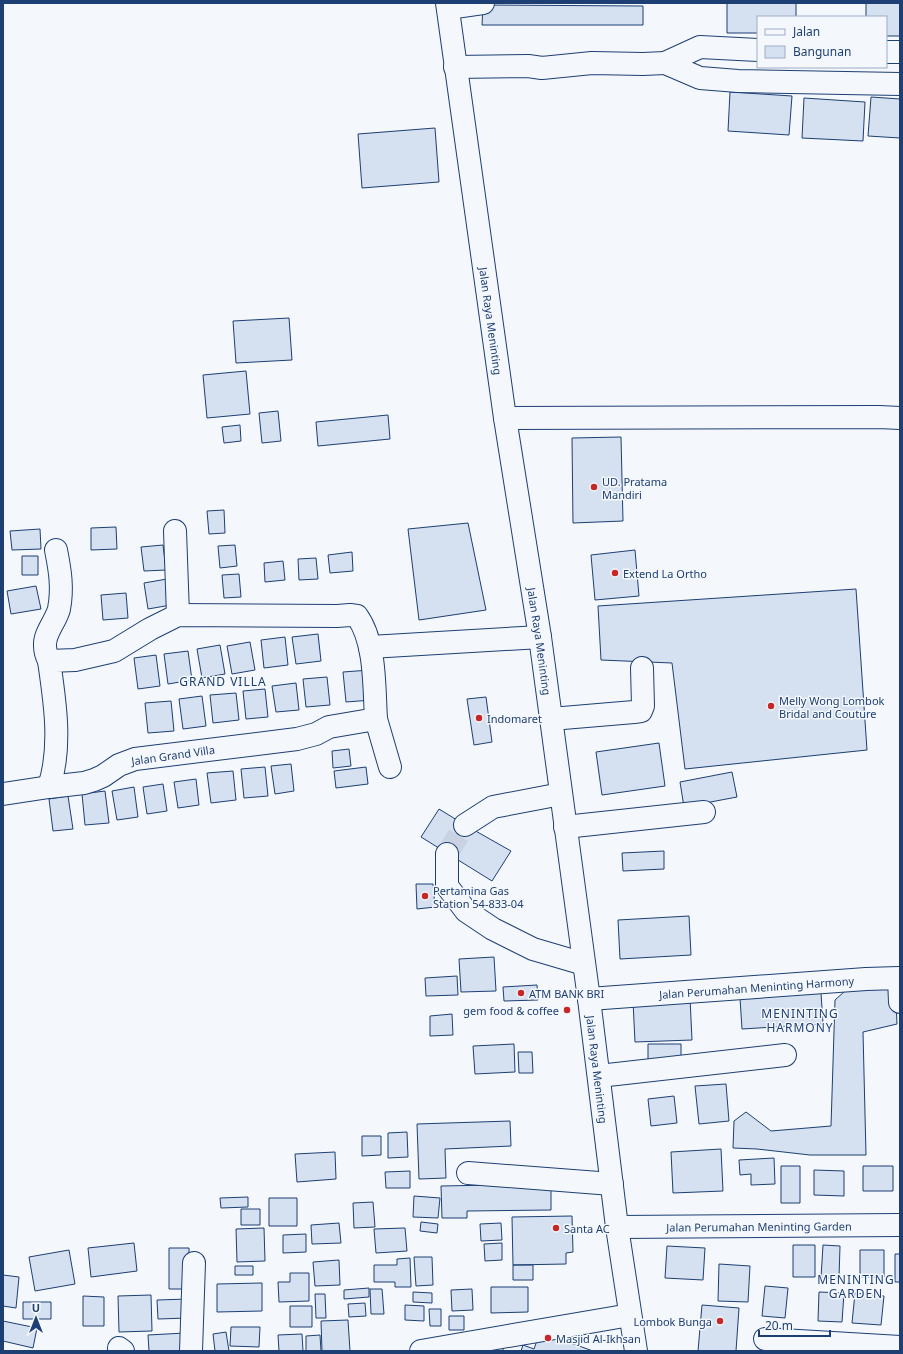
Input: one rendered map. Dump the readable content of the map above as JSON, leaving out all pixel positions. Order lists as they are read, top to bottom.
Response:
{
  "streets": {
    "main road": [
      "Jalan Raya Meninting",
      "Jalan Grand Villa",
      "Jalan Perumahan Meninting Harmony",
      "Jalan Perumahan Meninting Garden"
    ]
  },
  "crossings": [
    ["Jalan Raya Meninting", "Jalan Perumahan Meninting Harmony"],
    ["Jalan Raya Meninting", "Jalan Perumahan Meninting Garden"]
  ],
  "districts": ["GRAND VILLA", "MENINTING HARMONY", "MENINTING GARDEN"],
  "places": [
    "UD. Pratama Mandiri",
    "Extend La Ortho",
    "Melly Wong Lombok Bridal and Couture",
    "Indomaret",
    "Pertamina Gas Station 54-833-04",
    "ATM BANK BRI",
    "gem food & coffee",
    "Santa AC",
    "Lombok Bunga",
    "Masjid Al-Ikhsan"
  ],
  "legend": ["Jalan", "Bangunan"],
  "scale_bar": "20 m",
  "north": "top"
}
